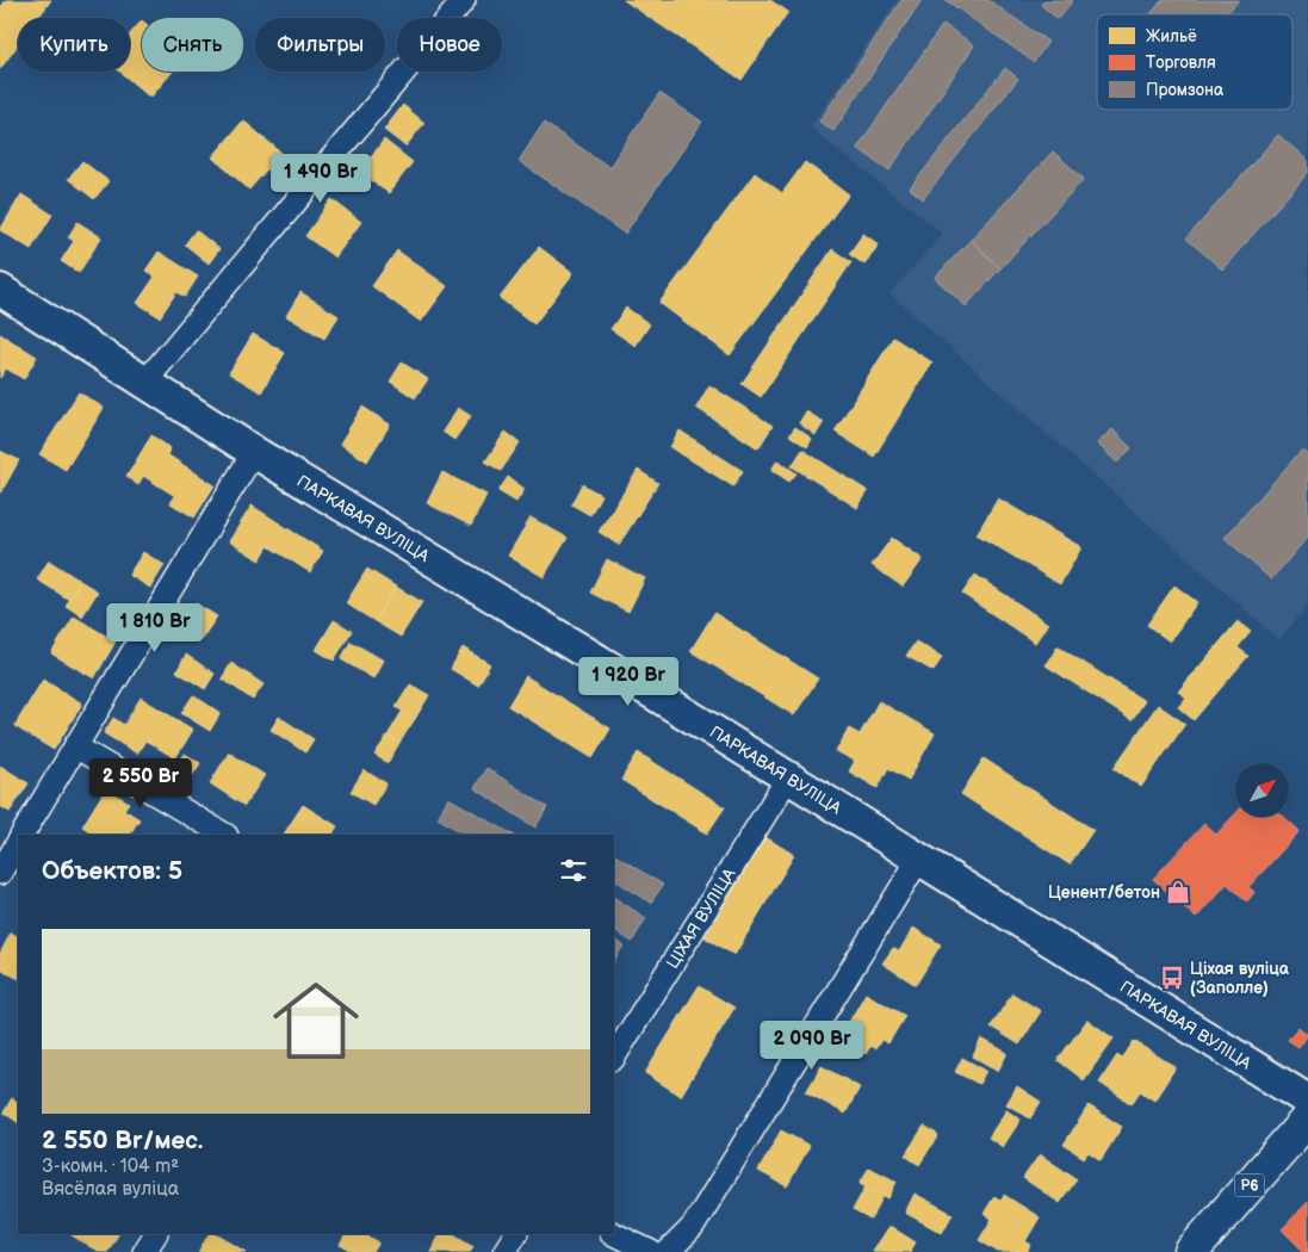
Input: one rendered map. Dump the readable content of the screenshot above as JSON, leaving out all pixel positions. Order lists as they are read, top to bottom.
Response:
{
  "streets": {
    "main road": ["Р6"],
    "street": ["ПАРКАВАЯ ВУЛІЦА", "ЦІХАЯ ВУЛІЦА"]
  },
  "crossings": [
    ["ПАРКАВАЯ ВУЛІЦА", "ЦІХАЯ ВУЛІЦА"]
  ],
  "places": {
    "shop": ["Ценент/бетон"],
    "bus stop": ["Ціхая вуліца (Заполле)"]
  },
  "legend": ["Жильё", "Торговля", "Промзона"],
  "north": "top right",
  "page": {
    "chip": [
      "Купить",
      "Снять",
      "Фильтры",
      "Новое"
    ],
    "price": [
      "1 490 Br",
      "1 810 Br",
      "1 920 Br",
      "2 550 Br",
      "2 090 Br"
    ],
    "heading": "Объектов: 5",
    "list": [
      {
        "name": "2 550 Br/мес.",
        "note": "3-комн. · 104 m² · Вясёлая вуліца"
      }
    ]
  }
}
